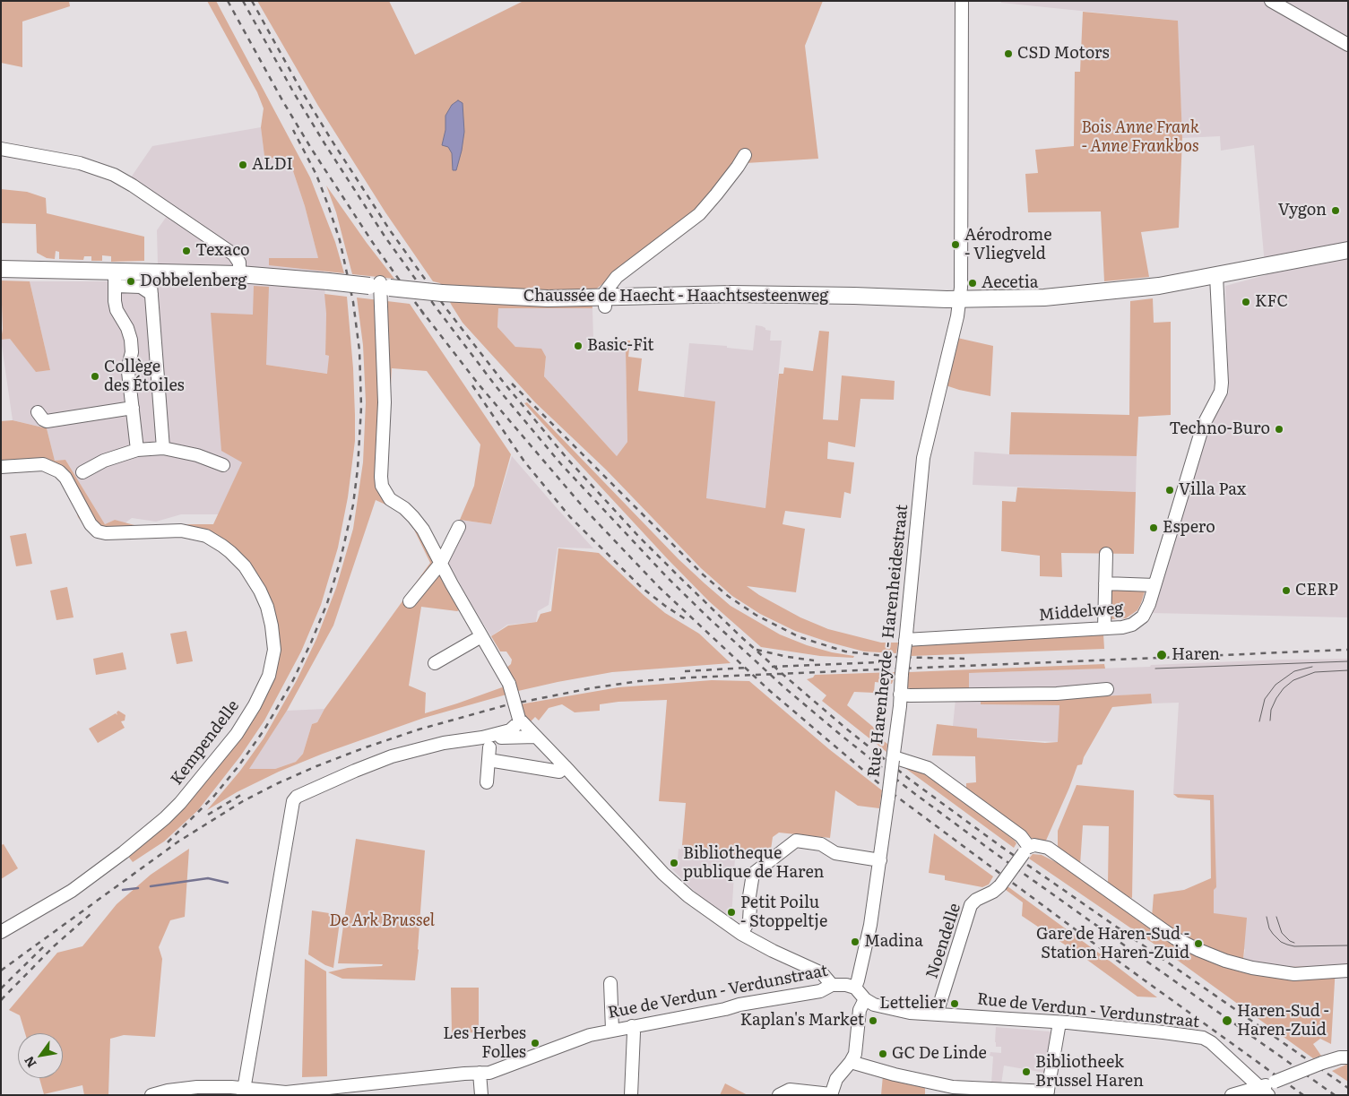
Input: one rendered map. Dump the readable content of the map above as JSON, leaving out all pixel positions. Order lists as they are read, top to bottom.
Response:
{
  "streets": {
    "main road": ["Chaussée de Haecht - Haachtsesteenweg"],
    "street": [
      "Middelweg",
      "Rue Harenheyde - Harenheidestraat",
      "Kempendelle",
      "Noendelle",
      "Rue de Verdun - Verdunstraat"
    ]
  },
  "crossings": [
    ["Chaussée de Haecht - Haachtsesteenweg", "Middelweg"],
    ["Chaussée de Haecht - Haachtsesteenweg", "Rue Harenheyde - Harenheidestraat"],
    ["Middelweg", "Rue Harenheyde - Harenheidestraat"],
    ["Rue Harenheyde - Harenheidestraat", "Rue de Verdun - Verdunstraat"],
    ["Noendelle", "Rue de Verdun - Verdunstraat"]
  ],
  "parks": ["Bois Anne Frank - Anne Frankbos", "De Ark Brussel"],
  "places": [
    "CSD Motors",
    "ALDI",
    "Vygon",
    "Aérodrome - Vliegveld",
    "Texaco",
    "Dobbelenberg",
    "Aecetia",
    "KFC",
    "Basic-Fit",
    "Collège des Étoiles",
    "Techno-Buro",
    "Villa Pax",
    "Espero",
    "CERP",
    "Haren",
    "Bibliotheque publique de Haren",
    "Petit Poilu - Stoppeltje",
    "Madina",
    "Gare de Haren-Sud - Station Haren-Zuid",
    "Lettelier",
    "Kaplan's Market",
    "Haren-Sud - Haren-Zuid",
    "Les Herbes Folles",
    "GC De Linde",
    "Bibliotheek Brussel Haren"
  ],
  "north": "bottom left"
}
